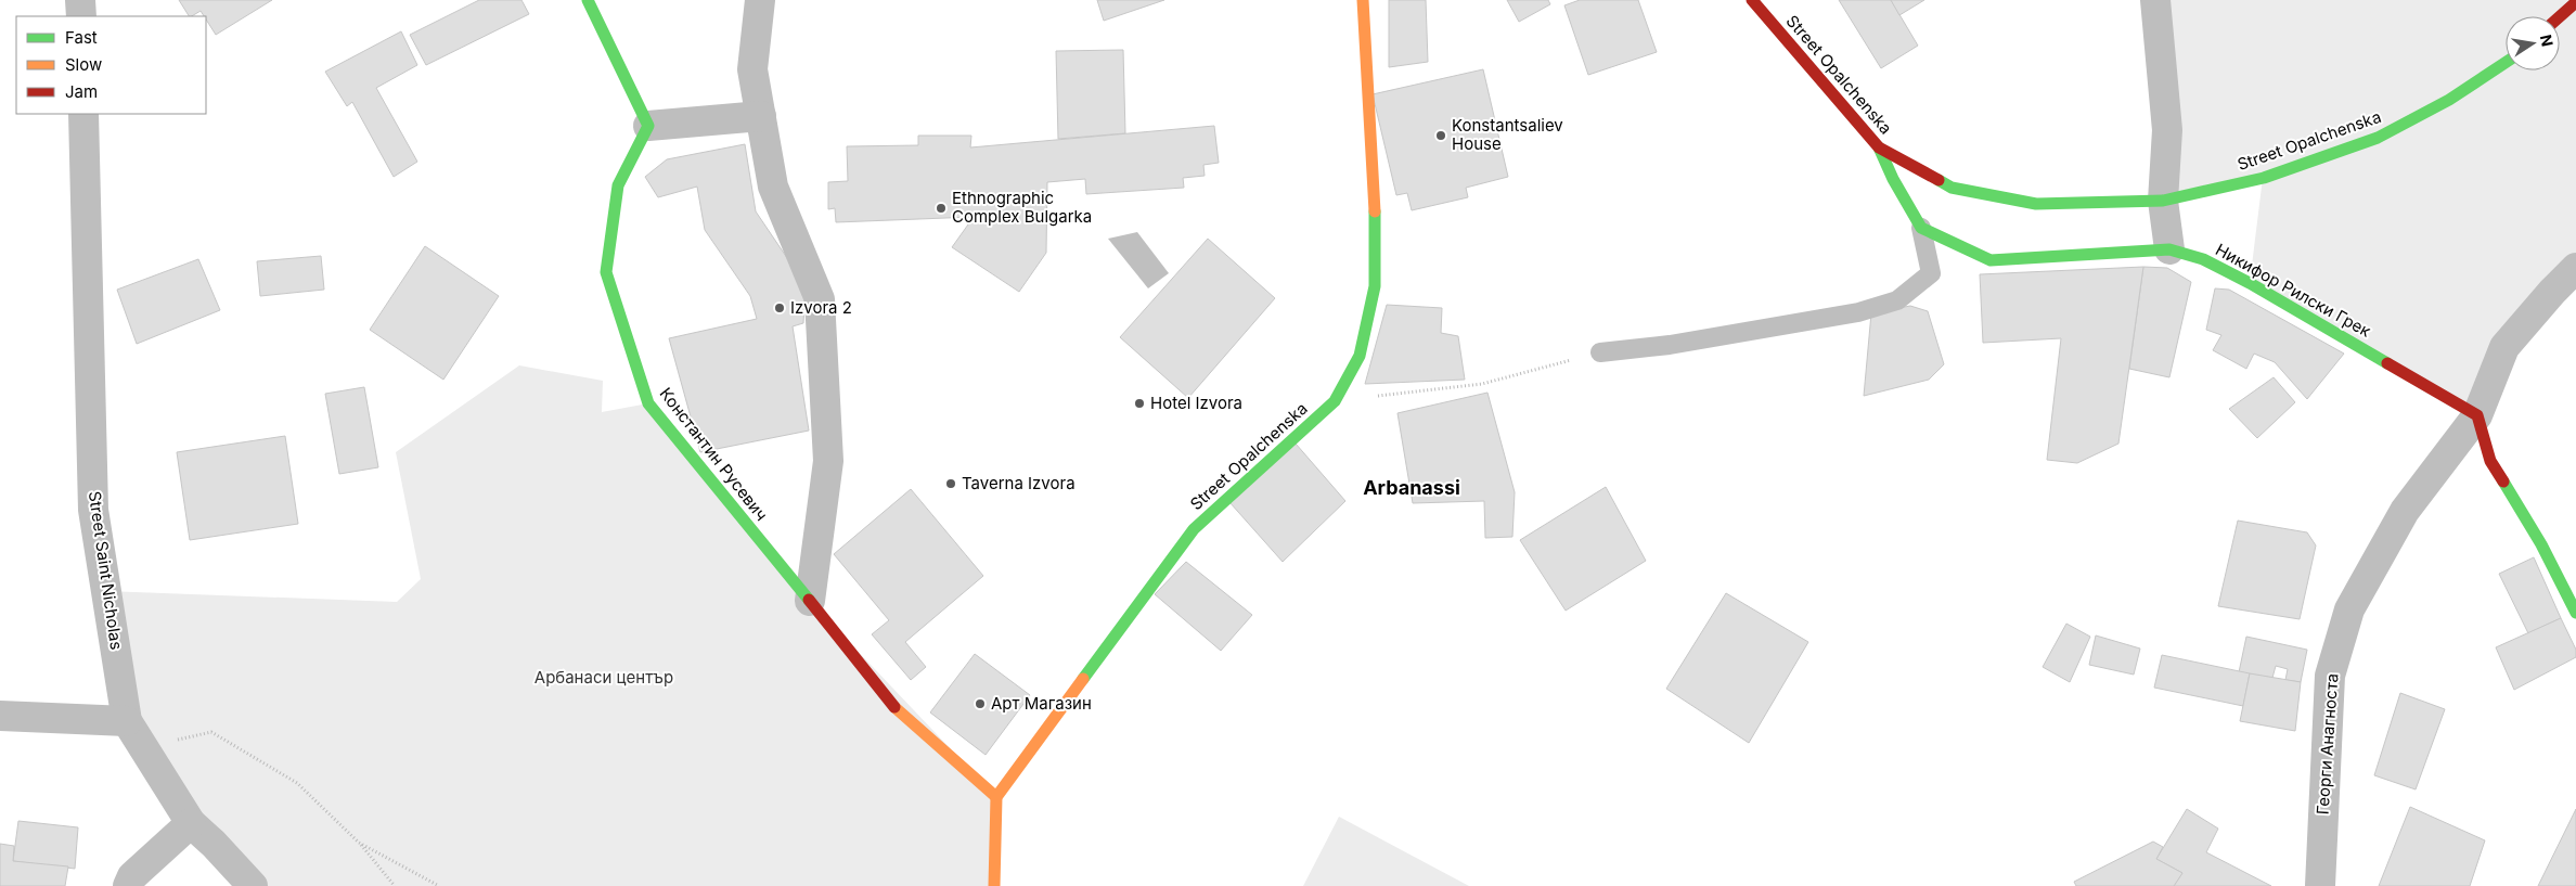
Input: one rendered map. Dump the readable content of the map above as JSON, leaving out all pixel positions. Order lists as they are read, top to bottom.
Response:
{
  "streets": {
    "street": [
      "Street Opalchenska",
      "Никифор Рилски Грек",
      "Константин Русевич",
      "Street Saint Nicholas",
      "Георги Анагноста"
    ]
  },
  "crossings": [
    ["Street Opalchenska", "Константин Русевич"],
    ["Никифор Рилски Грек", "Георги Анагноста"]
  ],
  "districts": ["Arbanassi"],
  "parks": ["Арбанаси център"],
  "places": [
    "Konstantsaliev House",
    "Ethnographic Complex Bulgarka",
    "Izvora 2",
    "Hotel Izvora",
    "Taverna Izvora",
    "Арт Магазин"
  ],
  "legend": ["Fast", "Slow", "Jam"],
  "north": "right"
}
